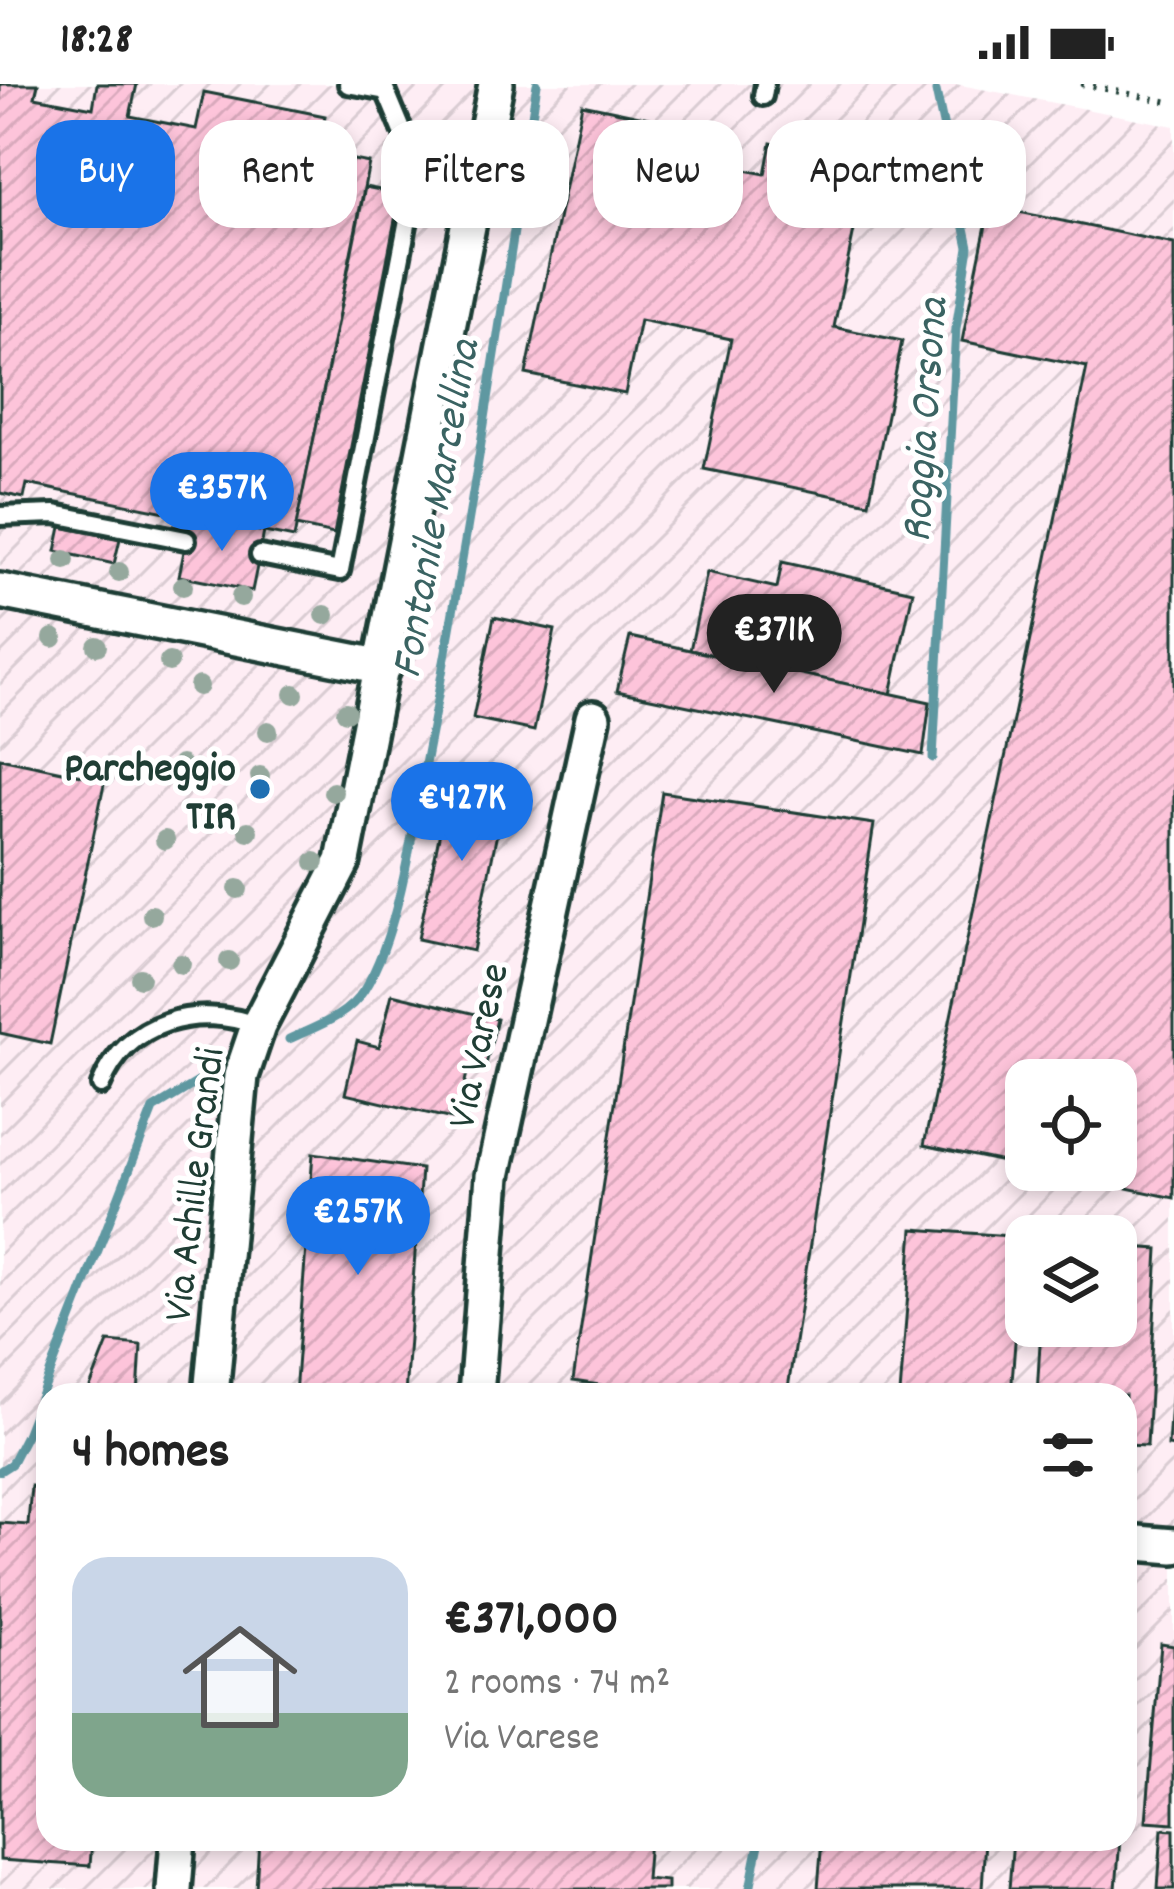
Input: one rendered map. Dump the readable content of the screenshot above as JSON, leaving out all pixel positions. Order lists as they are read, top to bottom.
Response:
{
  "streets": {
    "street": ["Via Varese", "Via Achille Grandi"]
  },
  "water": ["Roggia Orsona", "Fontanile Marcellina"],
  "places": ["Parcheggio TIR"],
  "page": {
    "status": "18:28",
    "chip": [
      "Buy",
      "Rent",
      "Filters",
      "New",
      "Apartment"
    ],
    "price": [
      "€357K",
      "€371K",
      "€427K",
      "€257K"
    ],
    "heading": "4 homes",
    "list": [
      {
        "name": "€371,000",
        "note": "2 rooms · 74 m² · Via Varese"
      }
    ]
  }
}
